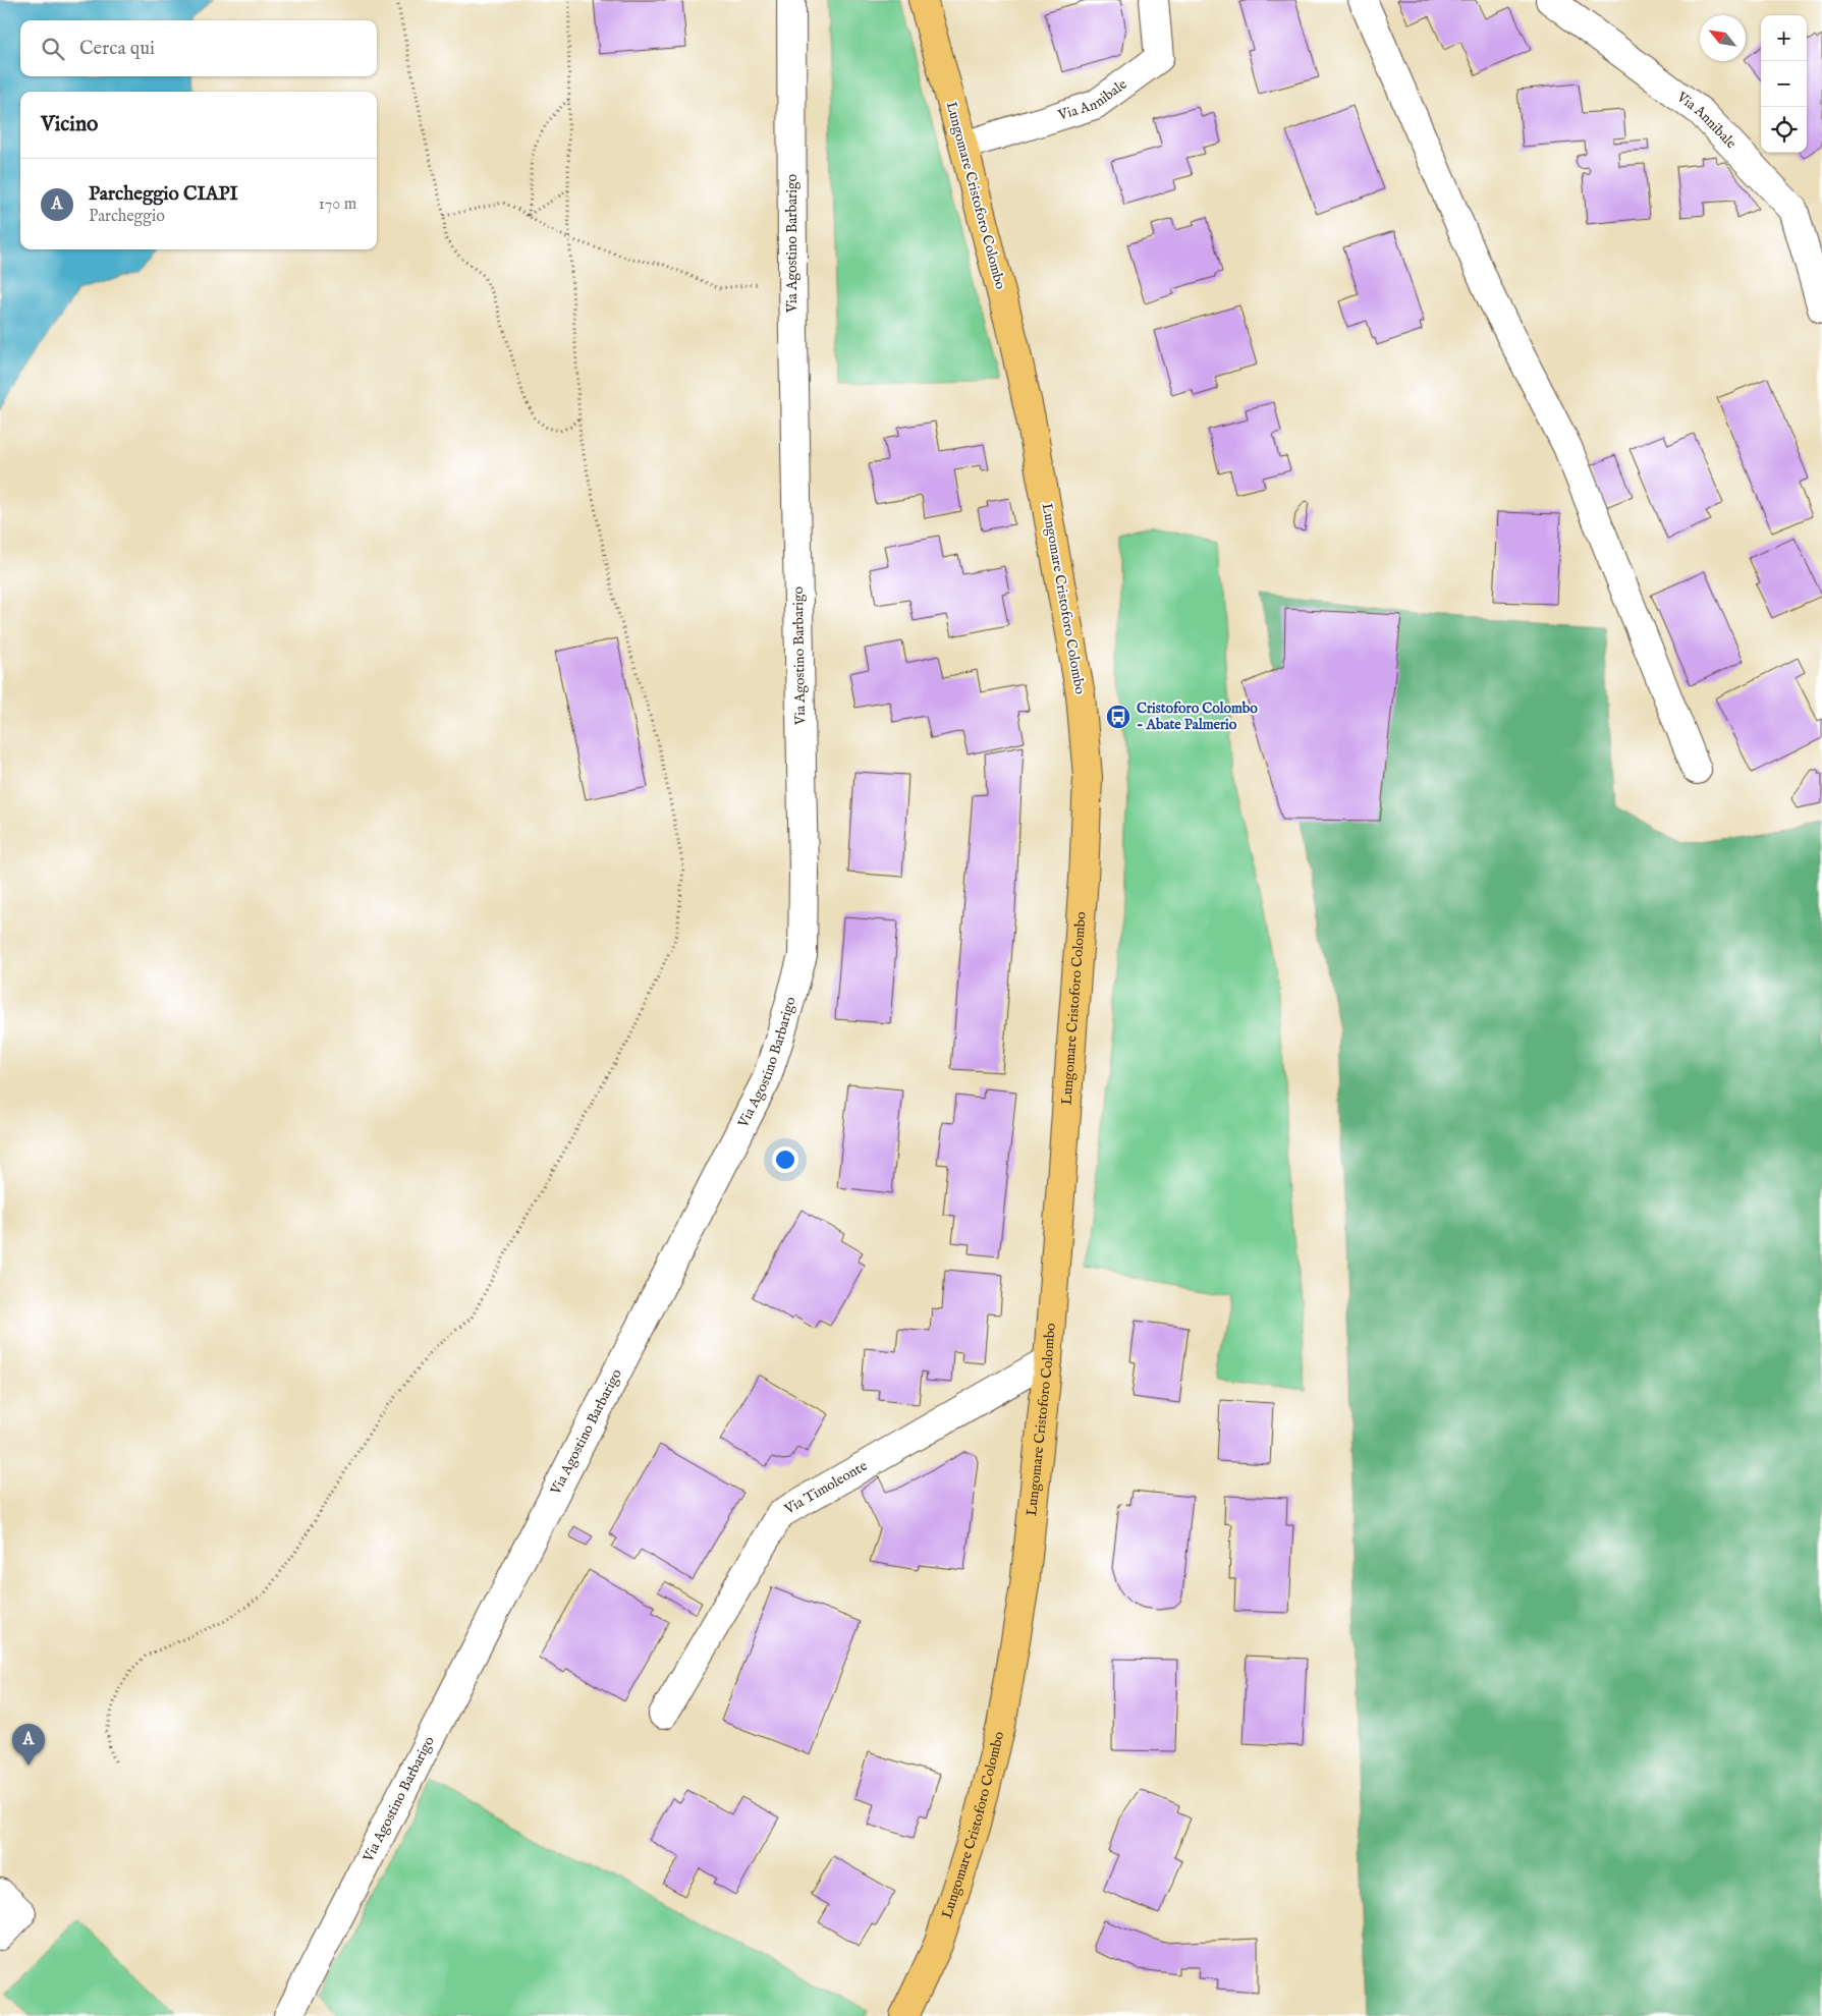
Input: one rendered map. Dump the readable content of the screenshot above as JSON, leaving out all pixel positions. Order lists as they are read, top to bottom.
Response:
{
  "streets": {
    "main road": ["Lungomare Cristoforo Colombo"],
    "street": ["Via Annibale", "Via Agostino Barbarigo", "Via Timoleonte"]
  },
  "crossings": [
    ["Via Annibale", "Lungomare Cristoforo Colombo"],
    ["Lungomare Cristoforo Colombo", "Via Timoleonte"]
  ],
  "places": {
    "bus stop": ["Cristoforo Colombo - Abate Palmerio"]
  },
  "north": "top left",
  "page": {
    "map_buttons": ["+", "−"],
    "search": "Cerca qui",
    "heading": "Vicino",
    "list": [
      {
        "mark": "A",
        "name": "Parcheggio CIAPI",
        "note": "Parcheggio",
        "value": "170 m"
      }
    ],
    "pins": "A"
  }
}
